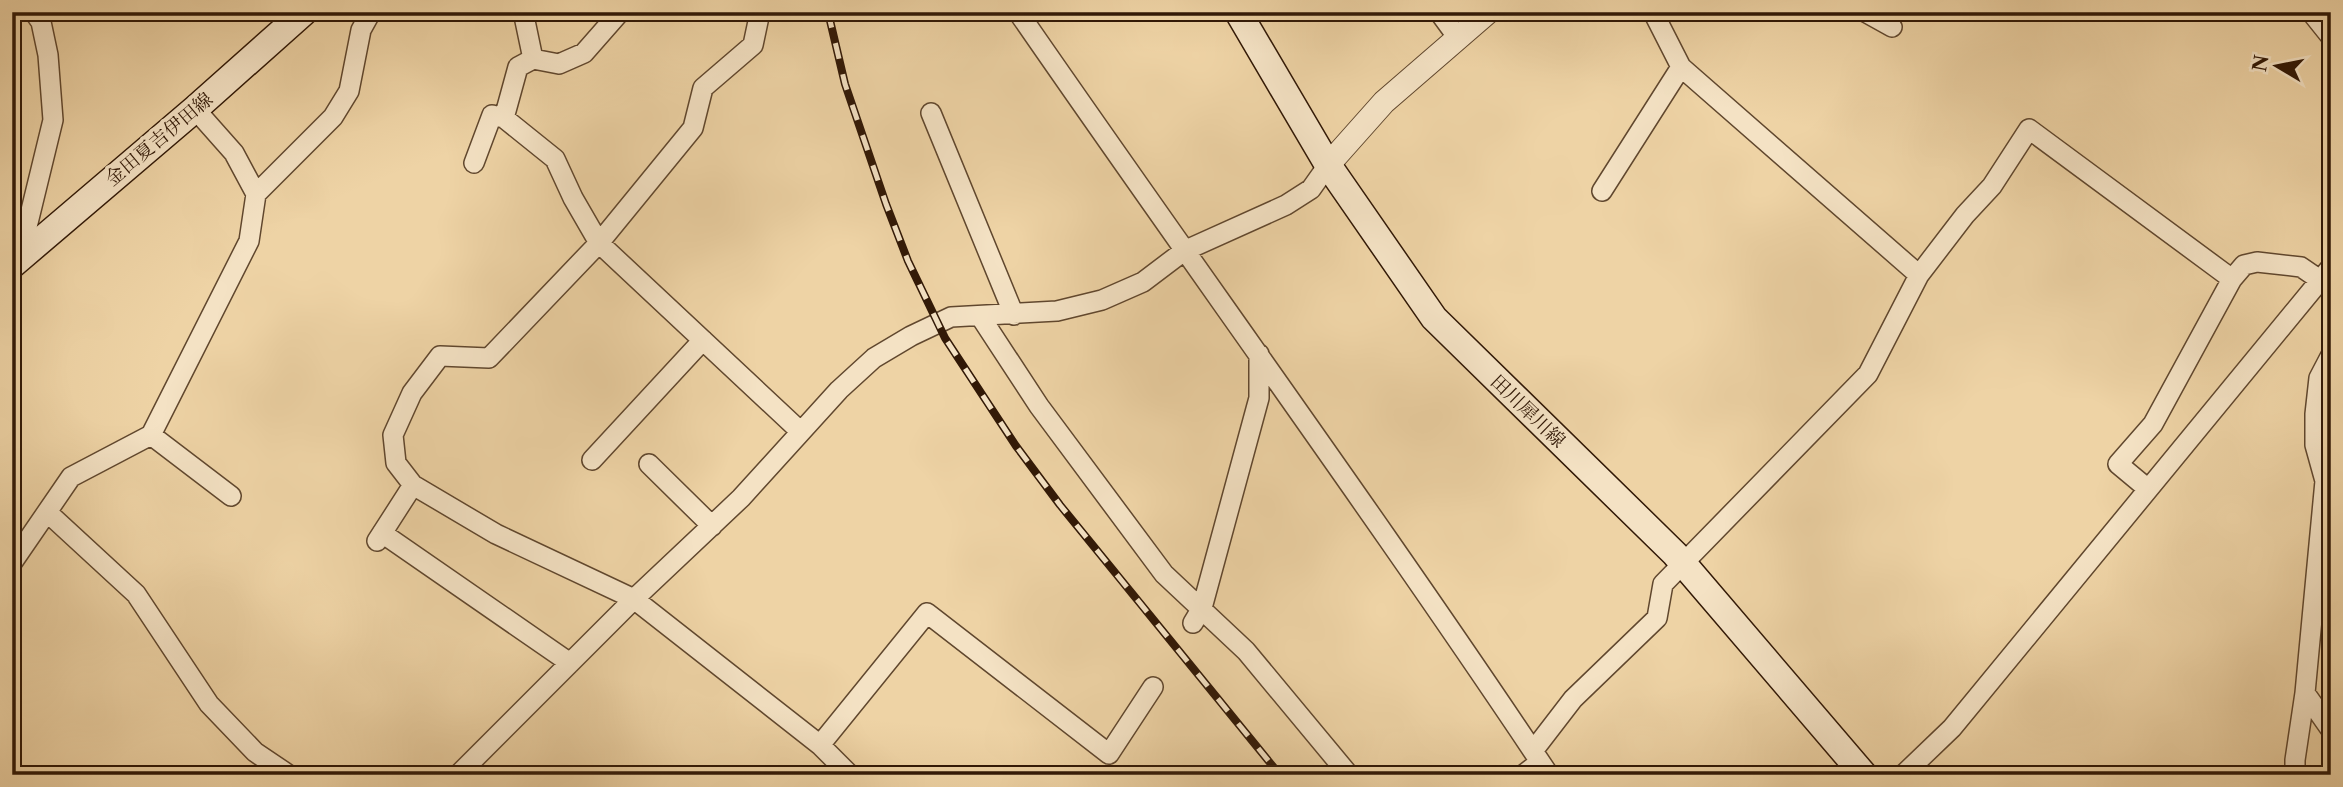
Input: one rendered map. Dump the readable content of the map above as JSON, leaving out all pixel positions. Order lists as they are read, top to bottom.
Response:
{
  "streets": {
    "main road": ["金田夏吉伊田線", "田川犀川線"]
  },
  "north": "left"
}
